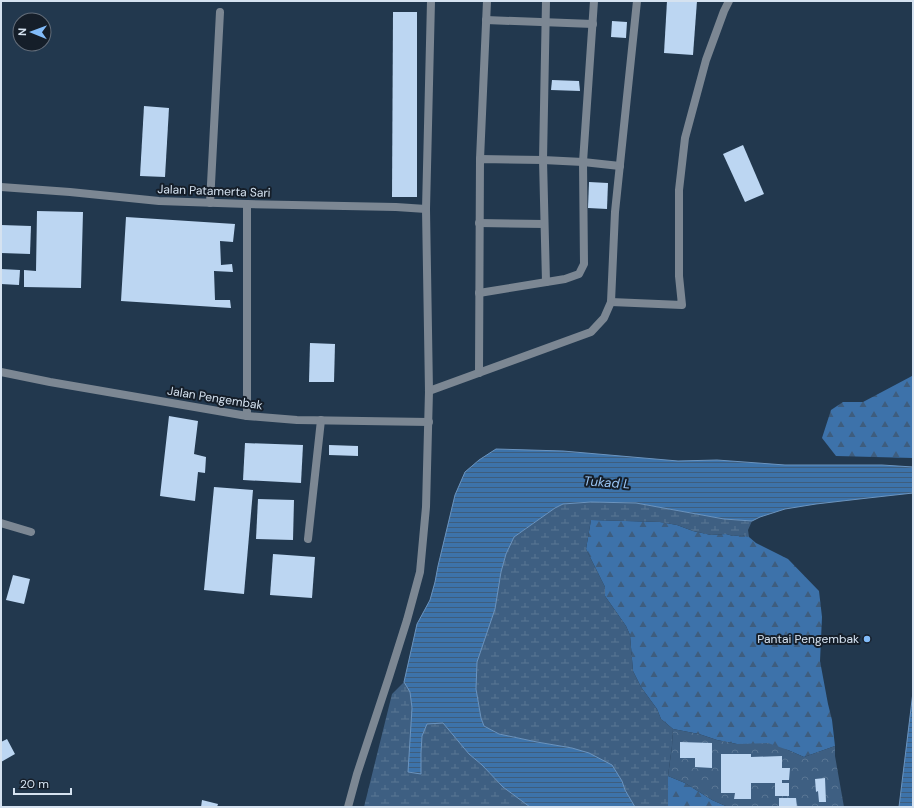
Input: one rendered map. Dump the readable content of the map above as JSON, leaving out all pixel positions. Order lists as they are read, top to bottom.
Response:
{
  "streets": {
    "street": ["Jalan Patamerta Sari", "Jalan Pengembak"]
  },
  "water": ["Tukad L"],
  "places": ["Pantai Pengembak"],
  "scale_bar": "20 m",
  "north": "left"
}
